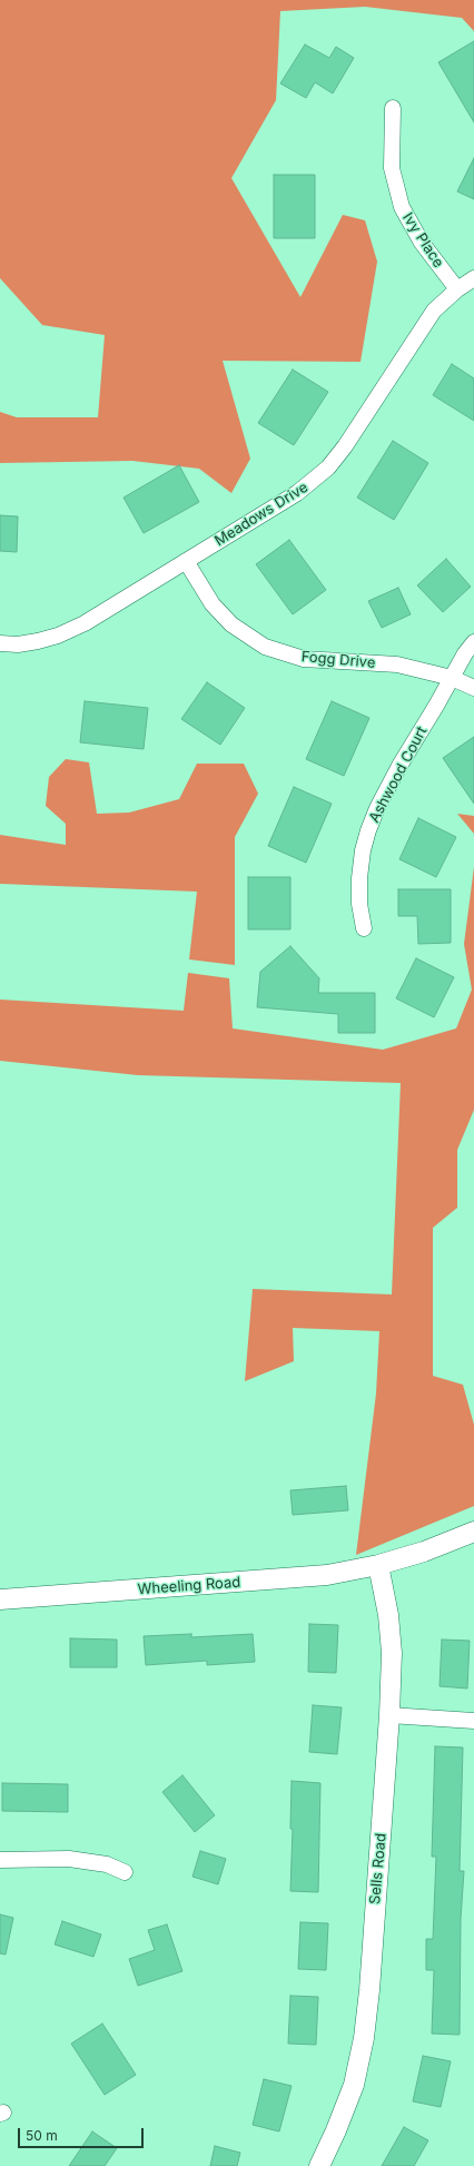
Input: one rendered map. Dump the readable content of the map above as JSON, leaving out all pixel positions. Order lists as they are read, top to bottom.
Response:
{
  "streets": {
    "street": [
      "Ivy Place",
      "Meadows Drive",
      "Fogg Drive",
      "Ashwood Court",
      "Wheeling Road",
      "Sells Road"
    ]
  },
  "crossings": [
    ["Ivy Place", "Meadows Drive"],
    ["Meadows Drive", "Fogg Drive"],
    ["Fogg Drive", "Ashwood Court"],
    ["Wheeling Road", "Sells Road"]
  ],
  "scale_bar": "50 m"
}
